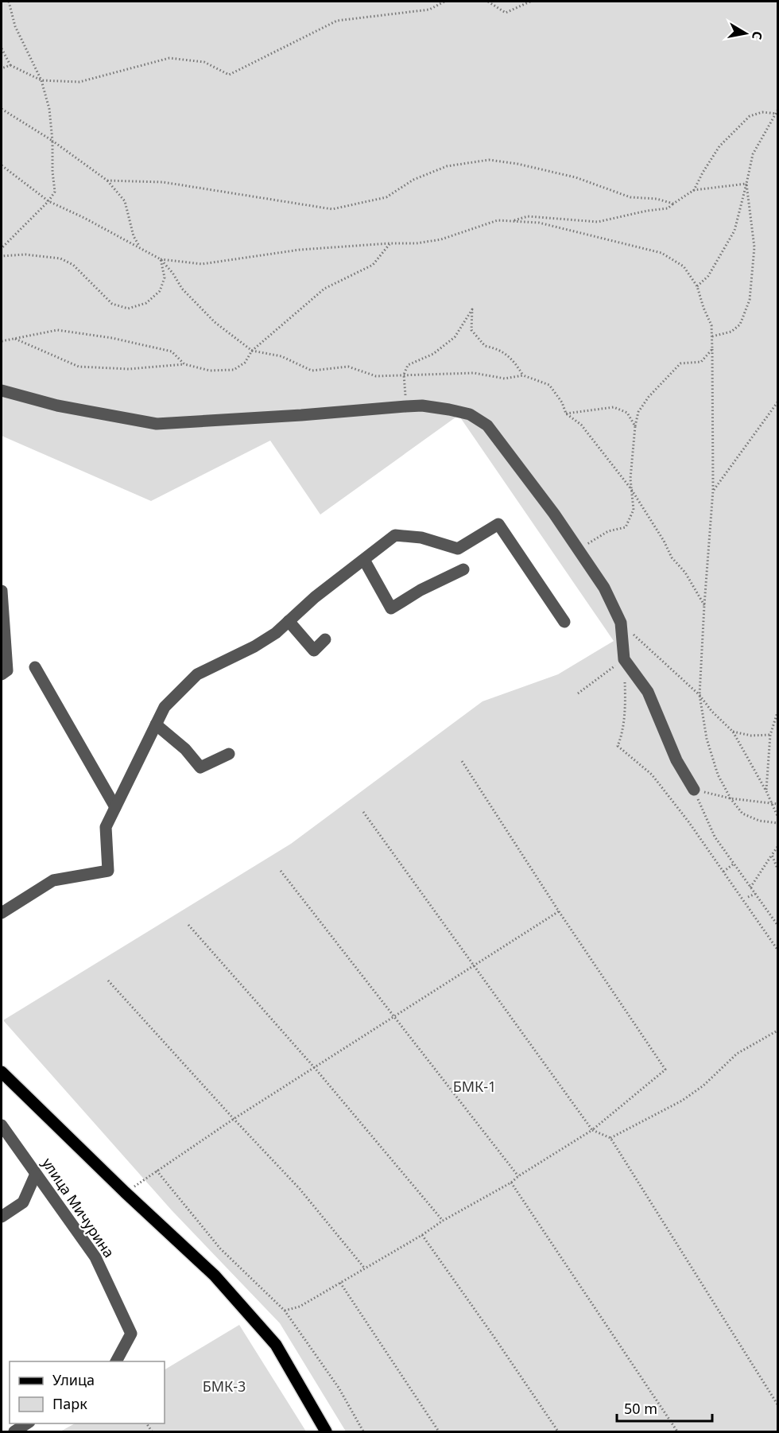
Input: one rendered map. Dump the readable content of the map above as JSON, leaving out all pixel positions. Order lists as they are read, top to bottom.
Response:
{
  "streets": {
    "street": ["улица Мичурина"]
  },
  "parks": ["БМК-1", "БМК-3"],
  "legend": ["Улица", "Парк"],
  "scale_bar": "50 m",
  "north": "right"
}
